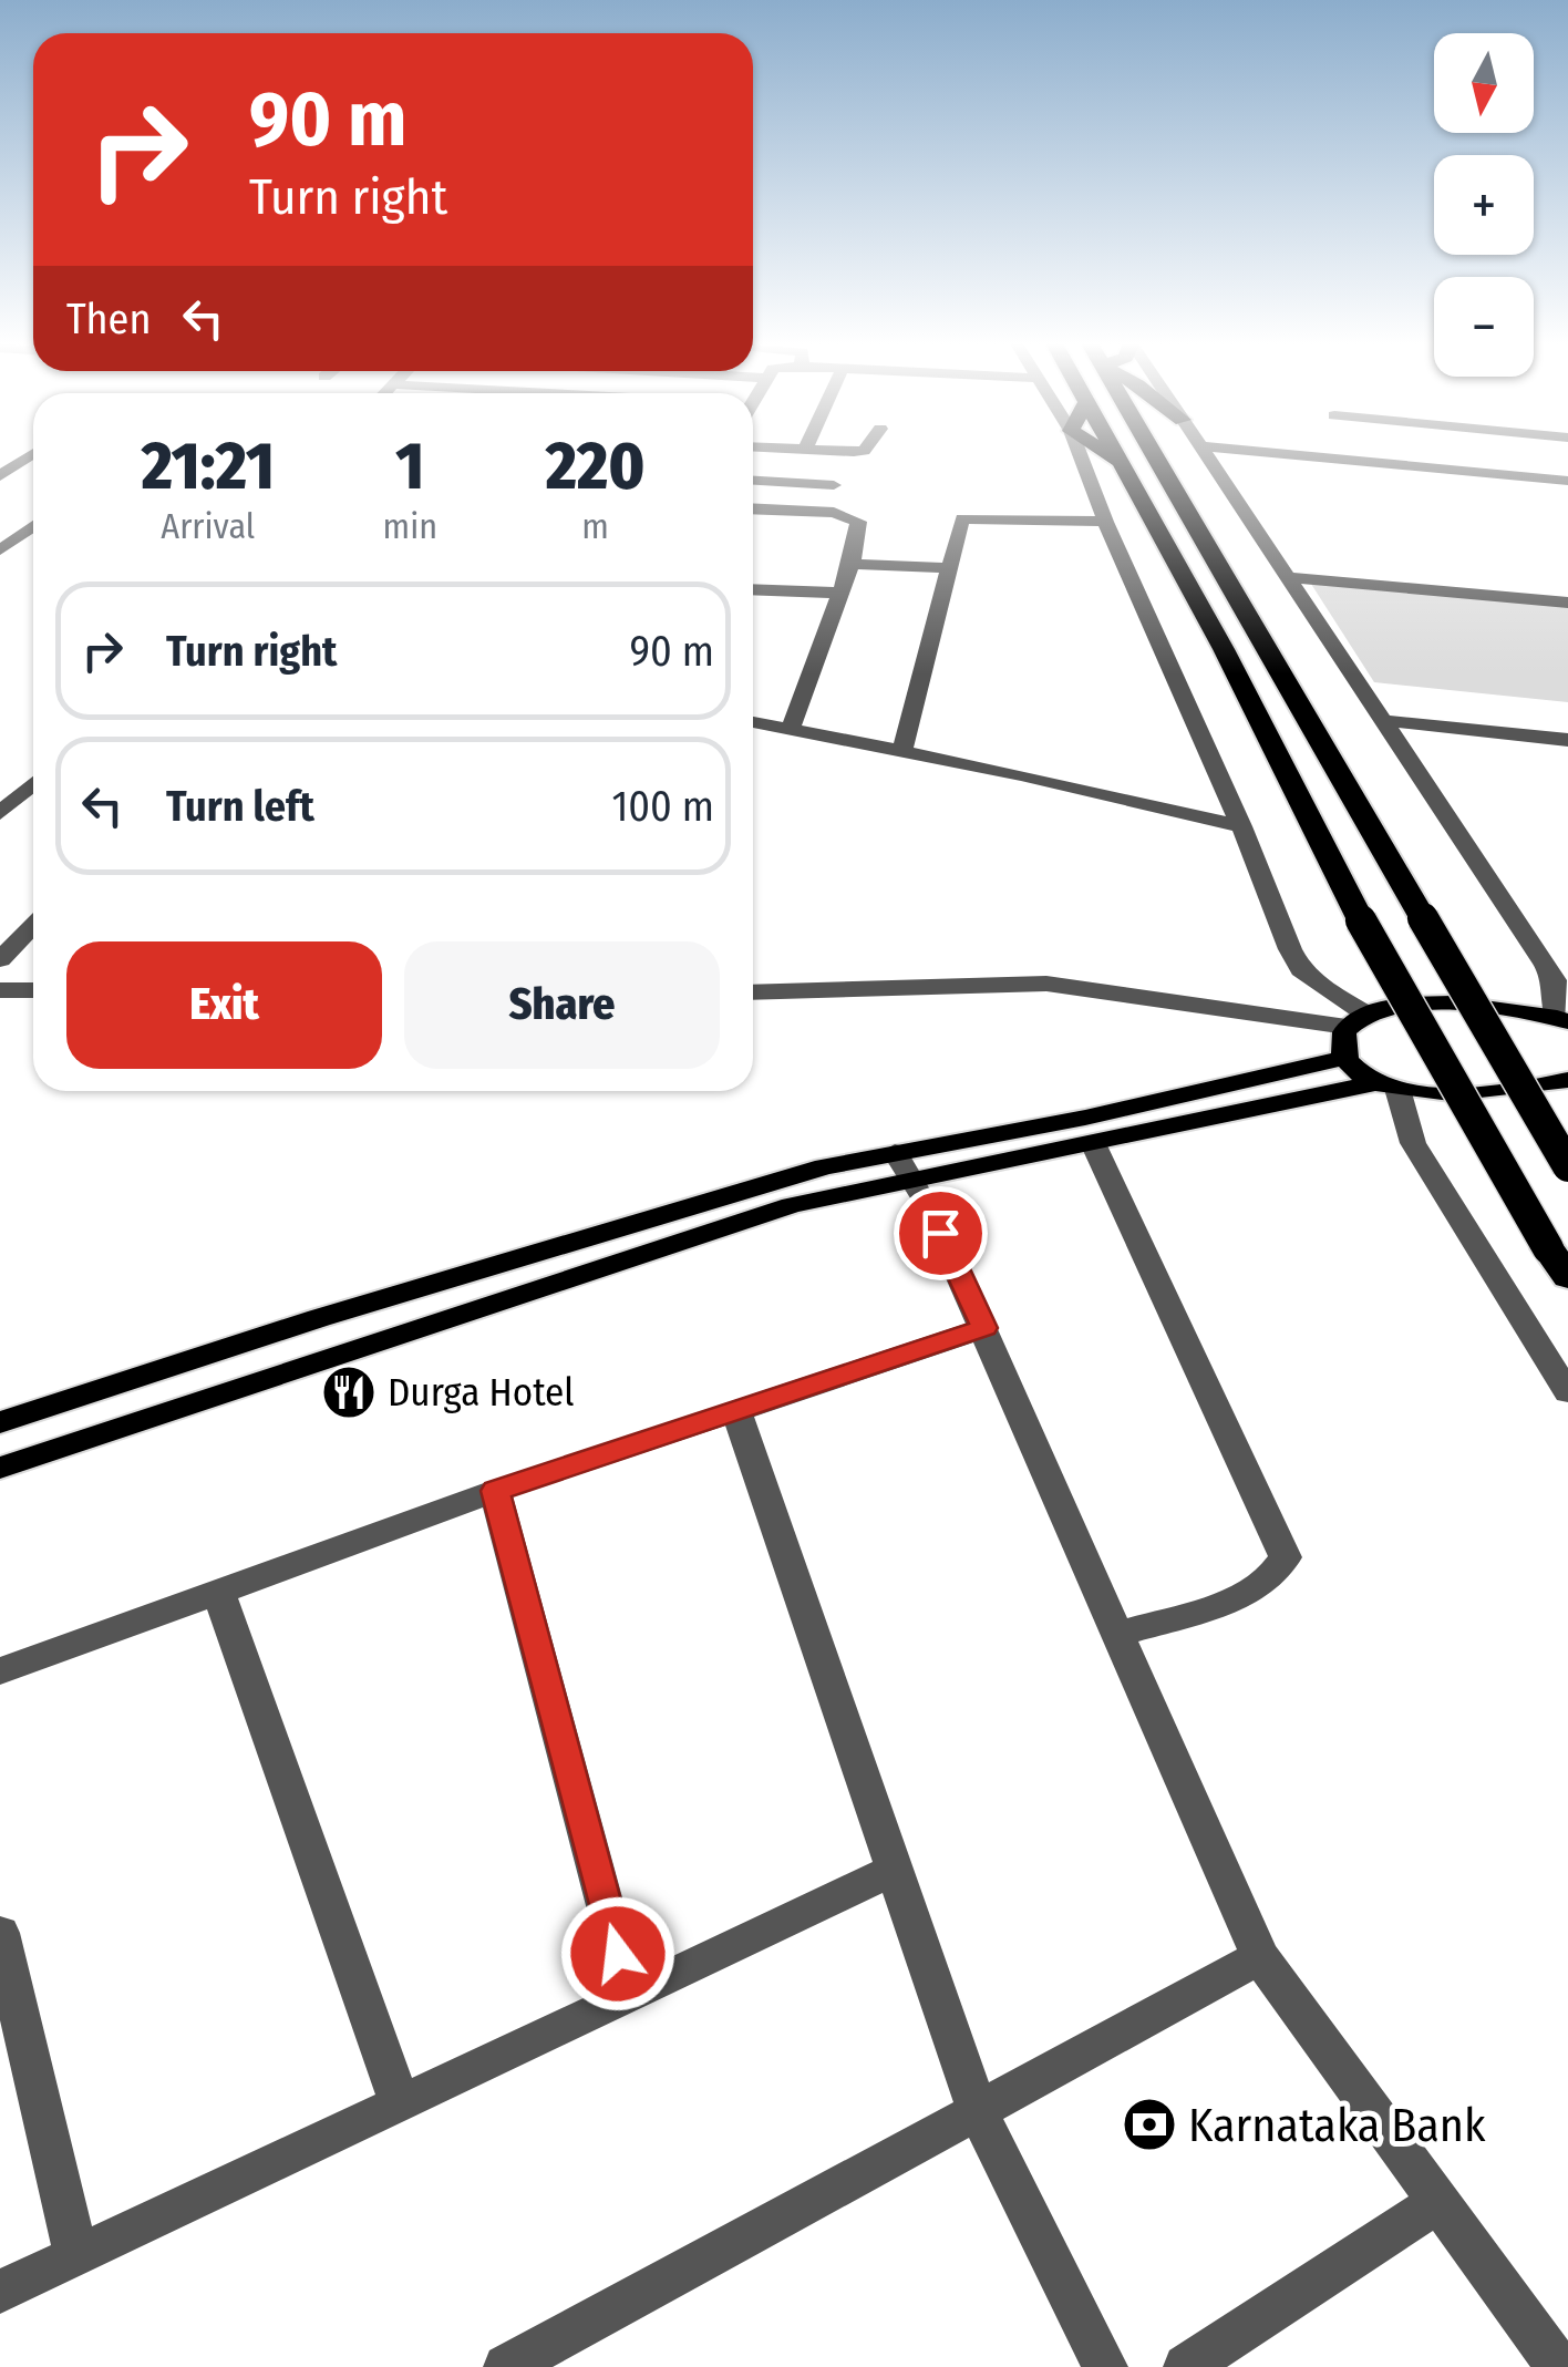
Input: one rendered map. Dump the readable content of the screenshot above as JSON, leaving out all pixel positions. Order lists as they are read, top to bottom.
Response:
{
  "places": {
    "restaurant": ["Durga Hotel"],
    "bank": ["Karnataka Bank"]
  },
  "north": "bottom",
  "page": {
    "map_buttons": ["+", "−"],
    "turn": ["90 m", "Turn right"],
    "then": "Then",
    "eta": [
      "21:21",
      "Arrival",
      "1",
      "min",
      "220",
      "m"
    ],
    "list": [
      {
        "name": "Turn right",
        "value": "90 m"
      },
      {
        "name": "Turn left",
        "value": "100 m"
      }
    ],
    "buttons": ["Exit", "Share"]
  }
}
